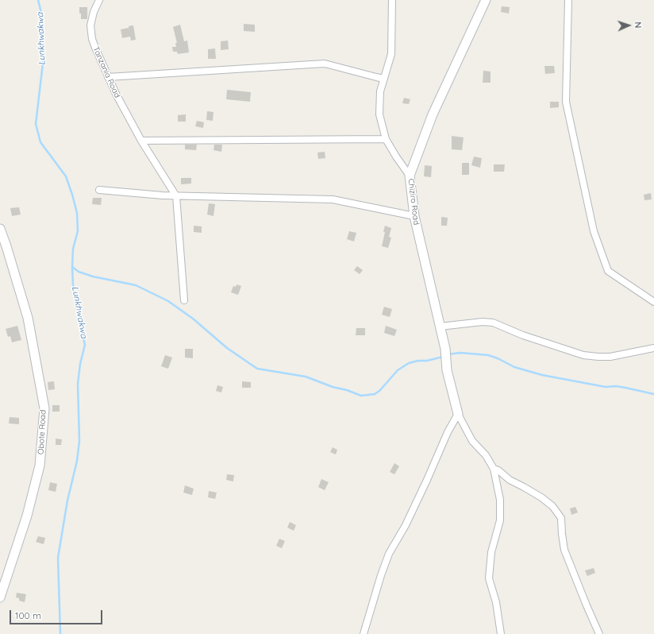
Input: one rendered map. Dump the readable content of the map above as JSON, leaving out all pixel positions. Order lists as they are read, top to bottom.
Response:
{
  "streets": {
    "street": ["Tanzania Road", "Chiziro Road", "Obote Road"]
  },
  "water": ["Lunkhwakwa"],
  "scale_bar": "100 m",
  "north": "right"
}
